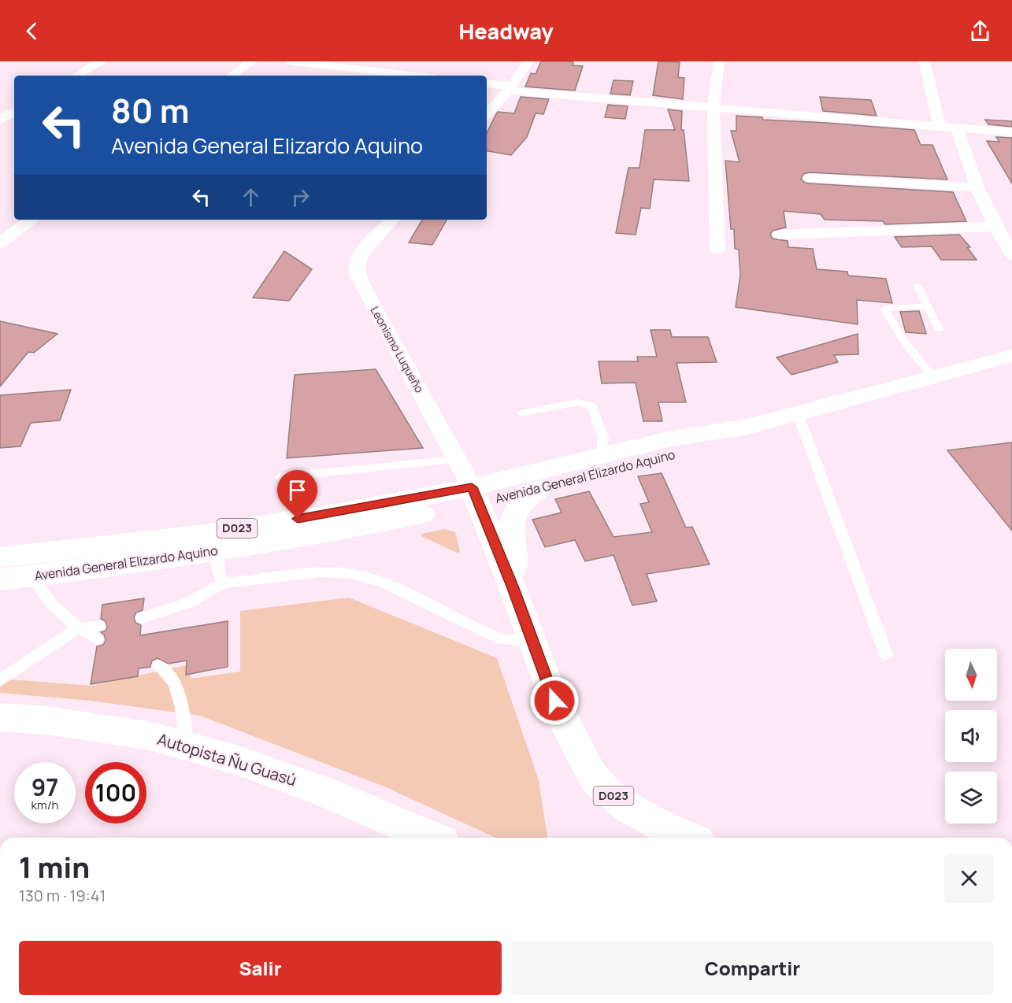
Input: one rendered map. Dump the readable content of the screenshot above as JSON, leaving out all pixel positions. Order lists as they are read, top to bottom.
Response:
{
  "streets": {
    "main road": ["Avenida General Elizardo Aquino", "D023", "Autopista Ñu Guasú"],
    "street": ["Leonismo Luqueño"]
  },
  "crossings": [
    ["Leonismo Luqueño", "Avenida General Elizardo Aquino"],
    ["Leonismo Luqueño", "D023"],
    ["Avenida General Elizardo Aquino", "D023"]
  ],
  "north": "bottom",
  "page": {
    "header": "Headway",
    "turn": ["80 m", "Avenida General Elizardo Aquino"],
    "speed": "97 km/h",
    "limit": "100",
    "heading": ["1 min", "130 m · 19:41"],
    "buttons": ["Salir", "Compartir"]
  }
}
